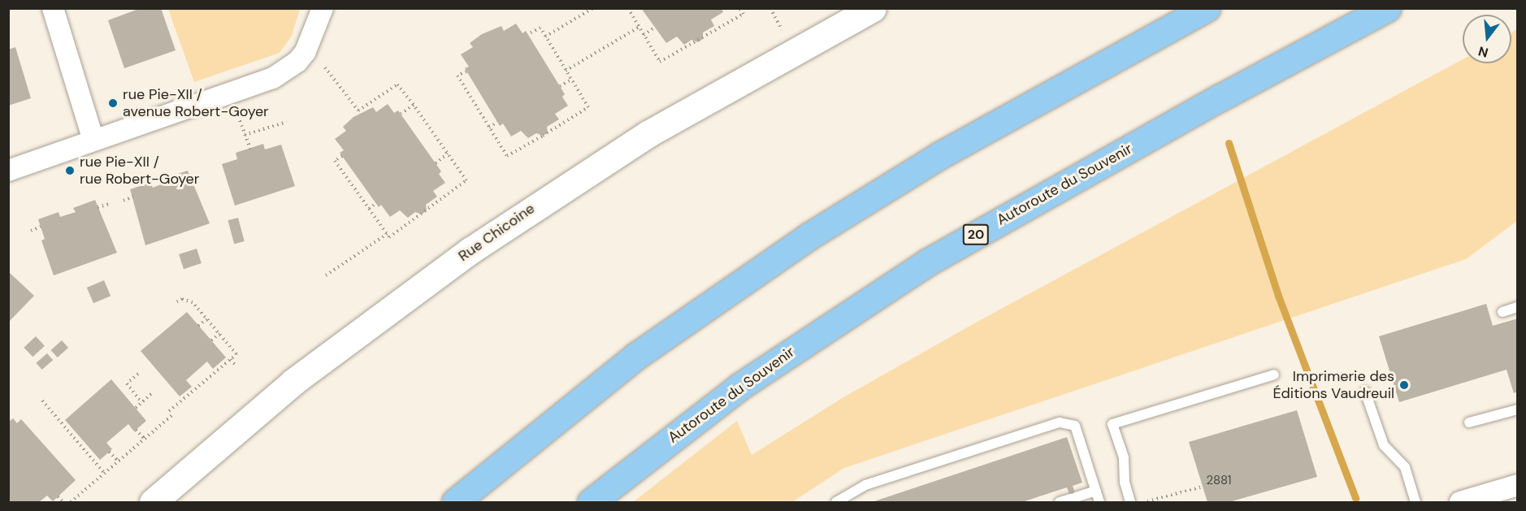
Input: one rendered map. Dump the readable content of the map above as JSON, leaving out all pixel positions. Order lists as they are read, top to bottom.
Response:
{
  "streets": {
    "highway": ["Autoroute du Souvenir", "20"],
    "street": ["Rue Chicoine"]
  },
  "places": ["rue Pie-XII / avenue Robert-Goyer", "rue Pie-XII / rue Robert-Goyer", "Imprimerie des Éditions Vaudreuil"],
  "house_numbers": ["2881"],
  "north": "bottom"
}
